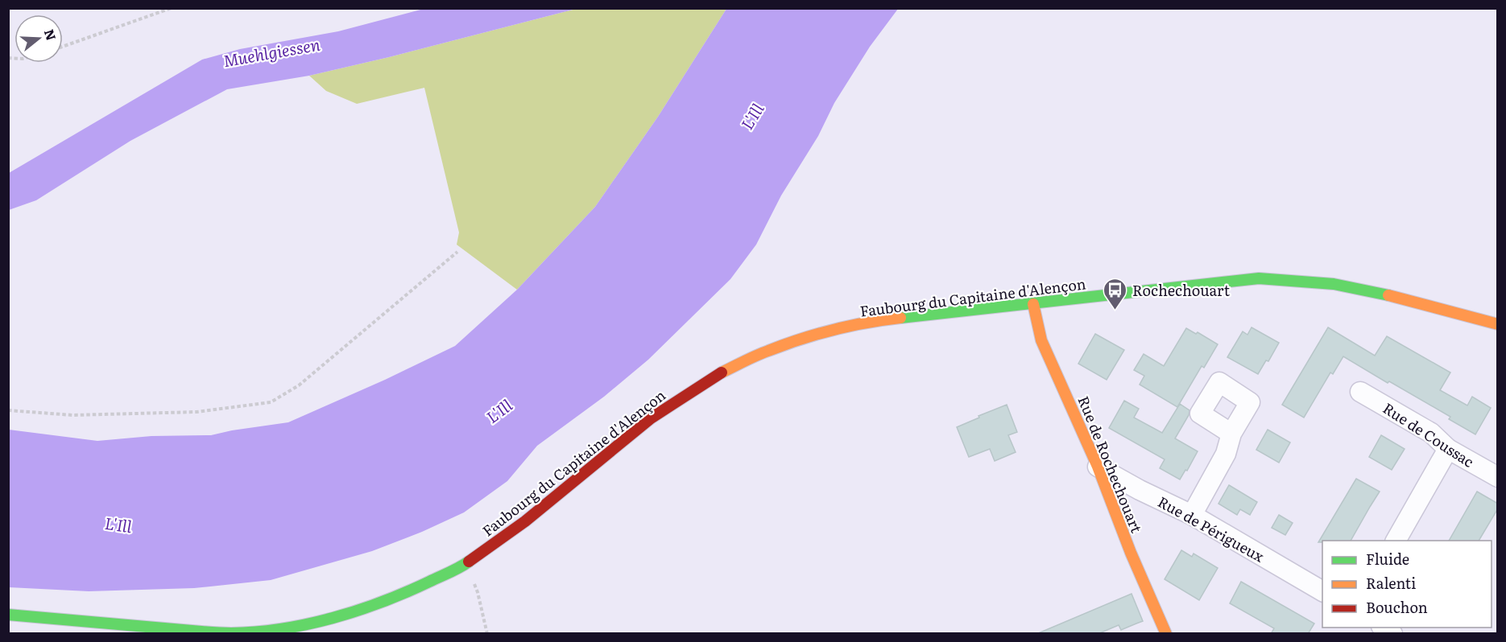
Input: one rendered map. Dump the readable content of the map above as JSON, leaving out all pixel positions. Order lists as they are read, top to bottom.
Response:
{
  "streets": {
    "main road": ["Faubourg du Capitaine d'Alençon", "Rue de Rochechouart"],
    "street": ["Rue de Coussac", "Rue de Périgueux"]
  },
  "crossings": [
    ["Faubourg du Capitaine d'Alençon", "Rue de Rochechouart"],
    ["Rue de Rochechouart", "Rue de Périgueux"]
  ],
  "water": ["Muehlgiessen", "L'Ill"],
  "places": {
    "bus stop": ["Rochechouart"]
  },
  "legend": ["Fluide", "Ralenti", "Bouchon"],
  "north": "right"
}
